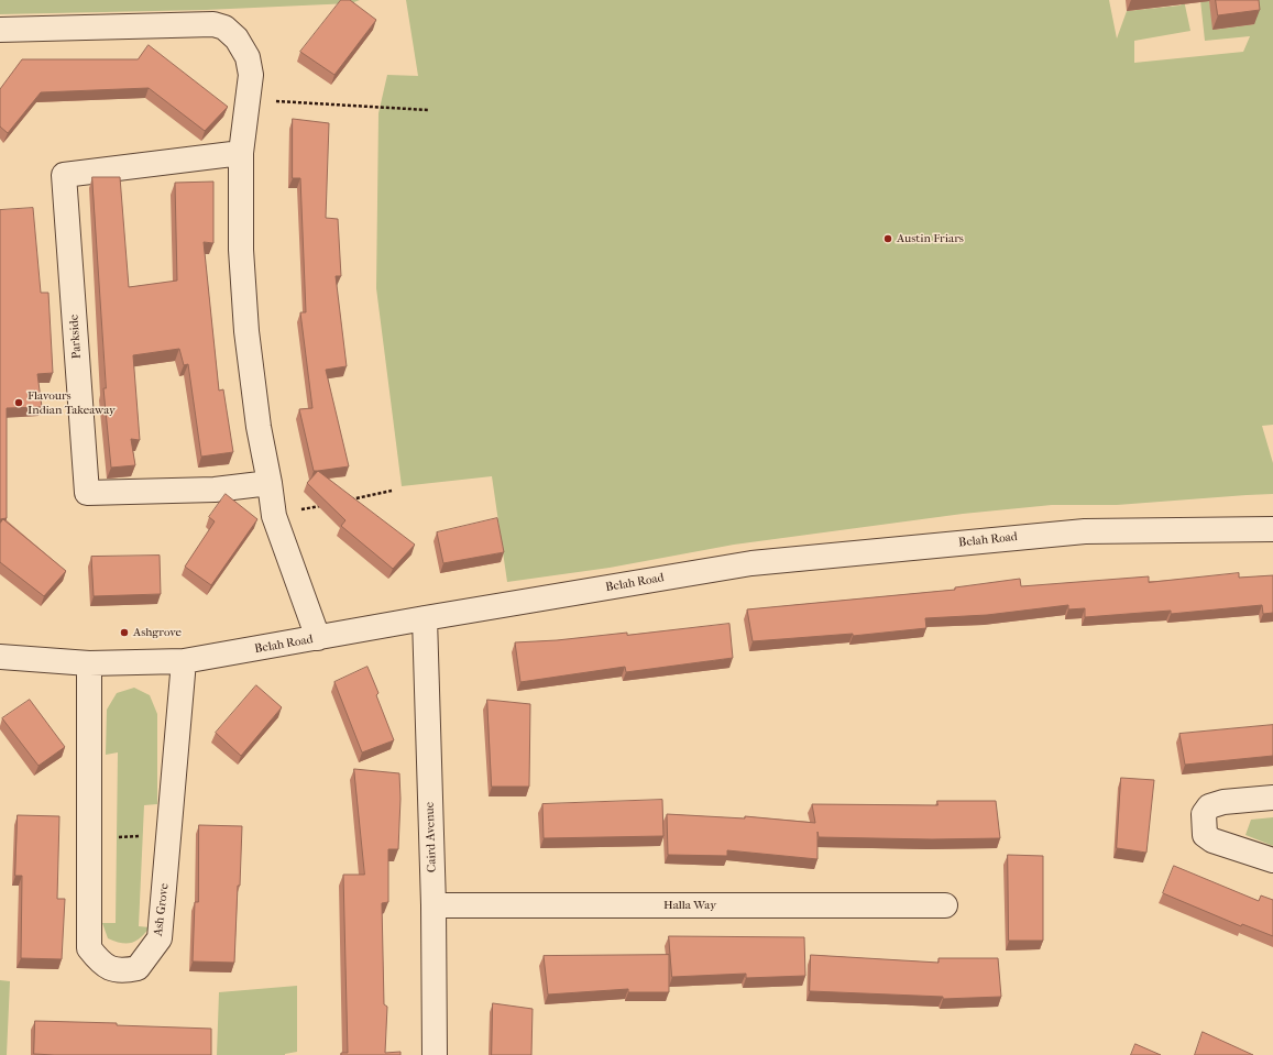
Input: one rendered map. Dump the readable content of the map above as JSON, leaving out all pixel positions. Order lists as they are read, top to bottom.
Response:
{
  "streets": {
    "street": [
      "Parkside",
      "Belah Road",
      "Caird Avenue",
      "Halla Way",
      "Ash Grove"
    ]
  },
  "crossings": [
    ["Belah Road", "Caird Avenue"],
    ["Belah Road", "Ash Grove"],
    ["Caird Avenue", "Halla Way"]
  ],
  "places": ["Austin Friars", "Flavours Indian Takeaway", "Ashgrove"]
}
